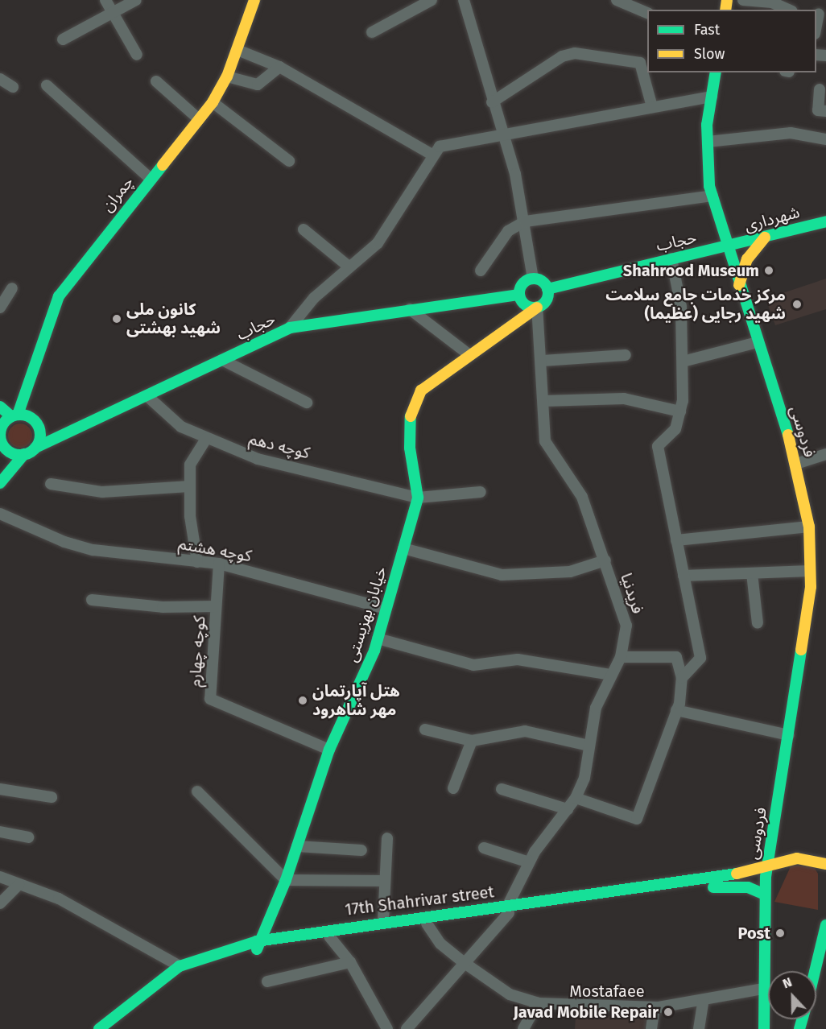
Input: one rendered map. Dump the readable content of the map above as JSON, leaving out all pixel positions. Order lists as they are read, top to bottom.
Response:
{
  "streets": {
    "main road": [
      "چمران",
      "شهرداری",
      "حجاب",
      "فردوسی",
      "خیابان بهزیستی",
      "17th Shahrivar street"
    ],
    "street": [
      "کوچه دهم",
      "کوچه هشتم",
      "فریدنیا",
      "کوچه چهارم",
      "Mostafaee"
    ]
  },
  "crossings": [
    ["چمران", "حجاب"],
    ["شهرداری", "حجاب"],
    ["شهرداری", "فردوسی"],
    ["حجاب", "فردوسی"],
    ["حجاب", "کوچه دهم"],
    ["حجاب", "خیابان بهزیستی"],
    ["فردوسی", "17th Shahrivar street"],
    ["فردوسی", "Mostafaee"],
    ["کوچه دهم", "خیابان بهزیستی"],
    ["کوچه هشتم", "خیابان بهزیستی"],
    ["کوچه هشتم", "کوچه چهارم"],
    ["فریدنیا", "خیابان بهزیستی"],
    ["فریدنیا", "17th Shahrivar street"],
    ["فریدنیا", "Mostafaee"],
    ["خیابان بهزیستی", "کوچه چهارم"],
    ["خیابان بهزیستی", "17th Shahrivar street"],
    ["17th Shahrivar street", "Mostafaee"]
  ],
  "places": [
    "Shahrood Museum",
    "مرکز خدمات جامع سلامت شهید رجایی (عظیما)",
    "کانون ملی شهید بهشتی",
    "هتل آپارتمان مهر شاهرود",
    "Post",
    "Javad Mobile Repair"
  ],
  "legend": ["Fast", "Slow"],
  "north": "top"
}
